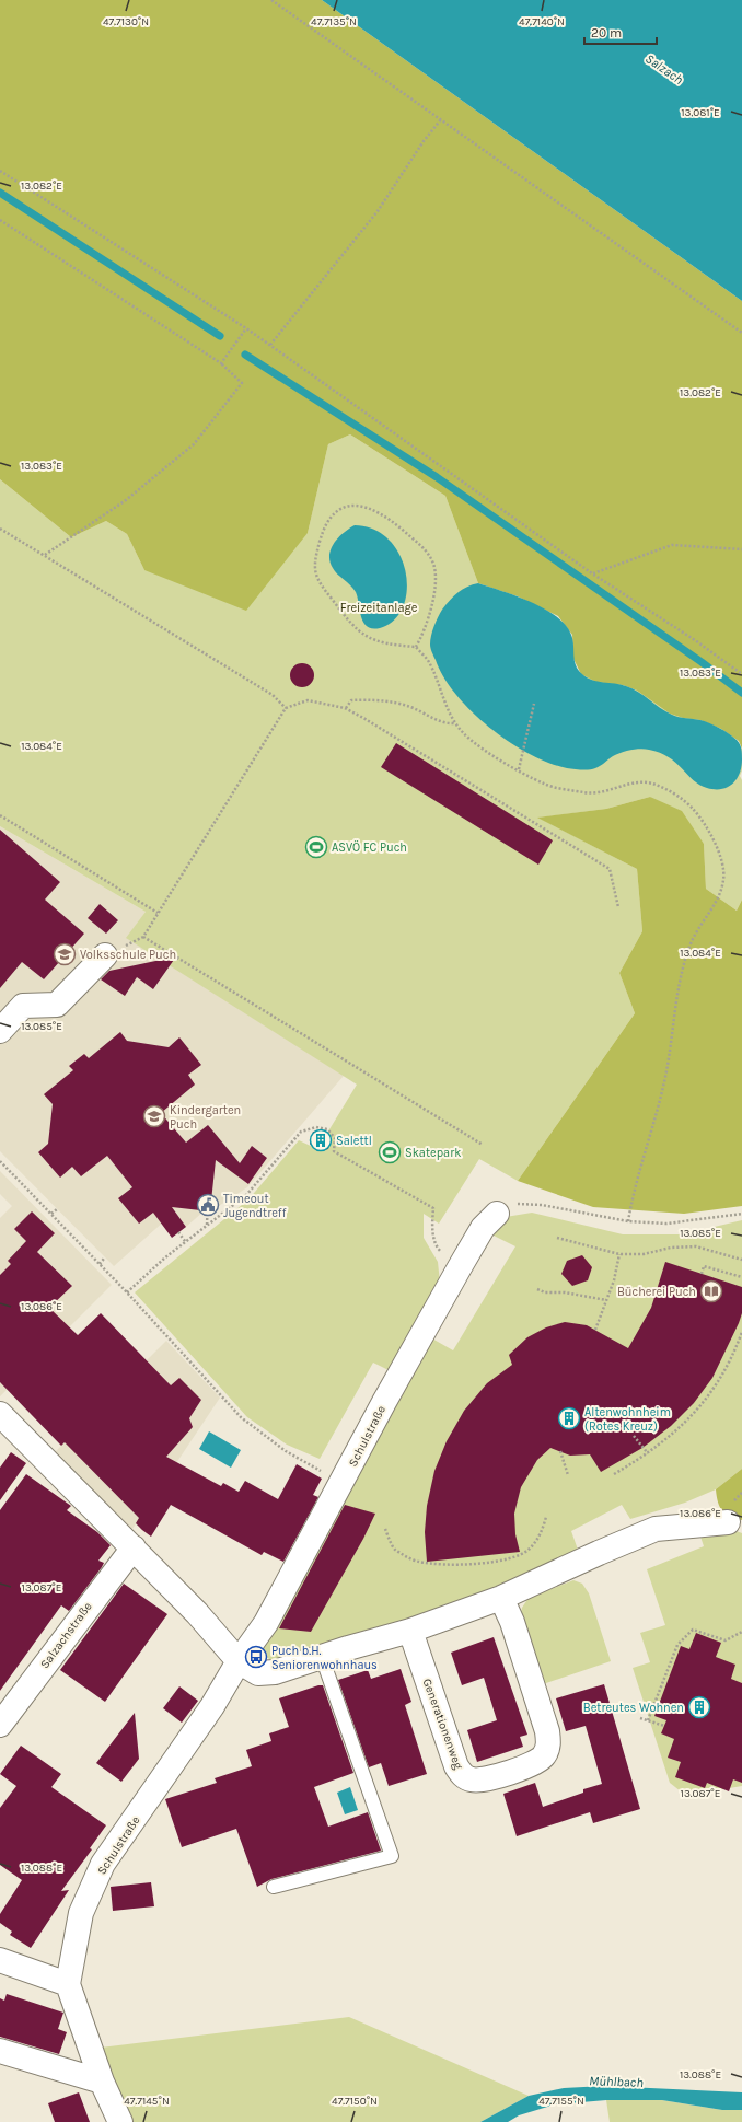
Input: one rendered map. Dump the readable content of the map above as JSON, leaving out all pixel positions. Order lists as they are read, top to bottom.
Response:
{
  "streets": {
    "street": ["Schulstraße", "Salzachstraße", "Generationenweg"]
  },
  "water": ["Salzach", "Mühlbach"],
  "parks": ["Freizeitanlage"],
  "places": {
    "sports": ["ASVÖ FC Puch", "Skatepark"],
    "school or university": ["Volksschule Puch", "Kindergarten Puch"],
    "building": ["Salettl", "Altenwohnheim (Rotes Kreuz)", "Betreutes Wohnen"],
    "public building": ["Timeout Jugendtreff"],
    "library": ["Bücherei Puch"],
    "bus stop": ["Puch b.H. Seniorenwohnhaus"]
  },
  "scale_bar": "20 m",
  "coordinates": [
    "47.7130°N",
    "47.7135°N",
    "47.7140°N",
    "13.081°E",
    "13.082°E",
    "13.083°E",
    "13.084°E",
    "13.085°E",
    "13.086°E",
    "13.087°E",
    "13.088°E",
    "47.7145°N",
    "47.7150°N",
    "47.7155°N"
  ]
}
